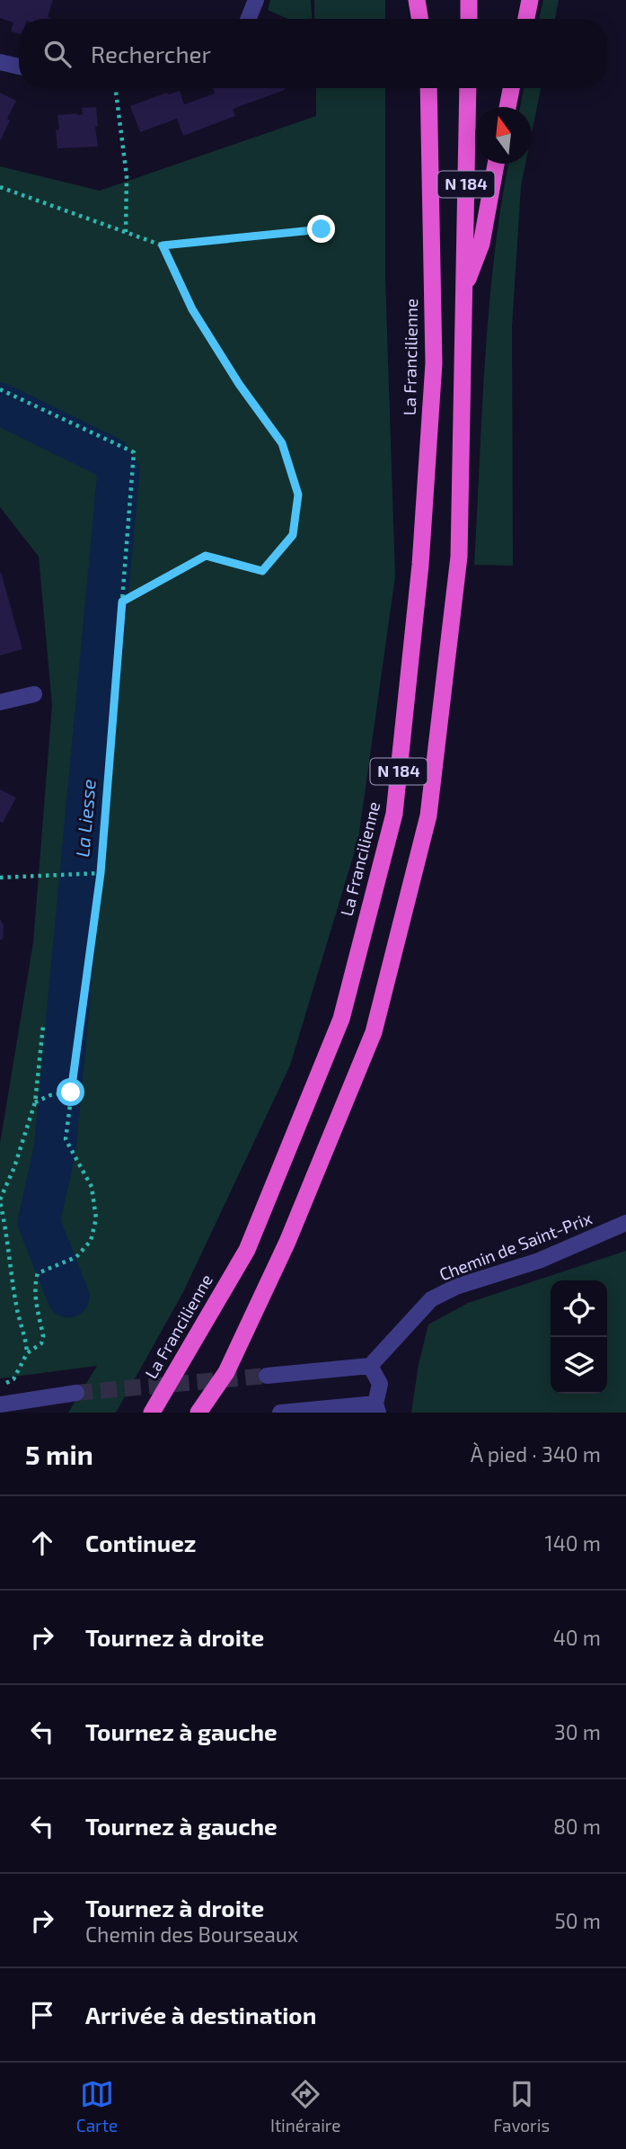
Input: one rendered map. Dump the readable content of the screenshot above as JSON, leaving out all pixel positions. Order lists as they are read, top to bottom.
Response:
{
  "streets": {
    "highway": ["N 184", "La Francilienne"],
    "street": ["Chemin de Saint-Prix"]
  },
  "water": ["La Liesse"],
  "north": "top",
  "page": {
    "search": "Rechercher",
    "heading": ["5 min", "À pied · 340 m"],
    "list": [
      ["Continuez", "140 m"],
      ["Tournez à droite", "40 m"],
      ["Tournez à gauche", "30 m"],
      ["Tournez à gauche", "80 m"],
      ["Tournez à droite", "Chemin des Bourseaux", "50 m"],
      "Arrivée à destination"
    ],
    "nav": ["Carte", "Itinéraire", "Favoris"]
  }
}
